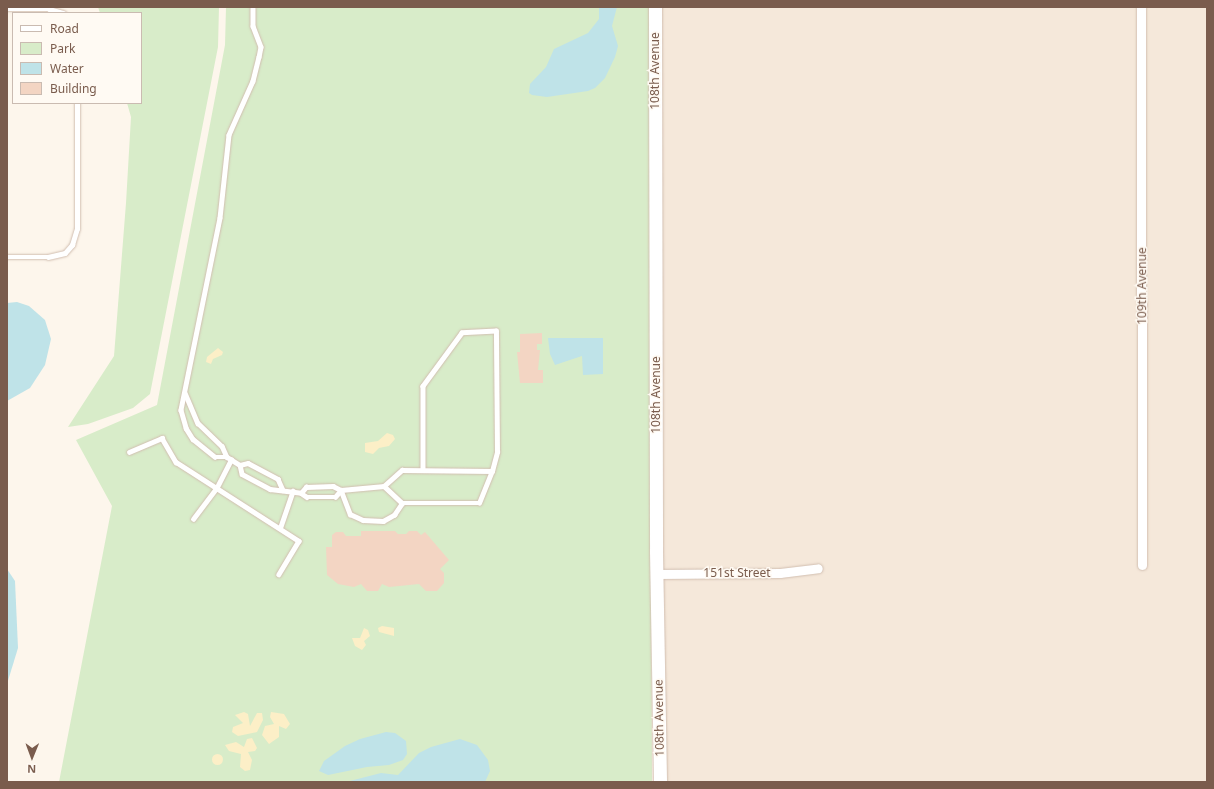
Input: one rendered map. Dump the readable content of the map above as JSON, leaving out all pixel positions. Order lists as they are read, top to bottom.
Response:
{
  "streets": {
    "street": ["108th Avenue", "109th Avenue", "151st Street"]
  },
  "crossings": [
    ["108th Avenue", "151st Street"]
  ],
  "legend": [
    "Road",
    "Park",
    "Water",
    "Building"
  ],
  "north": "bottom"
}
